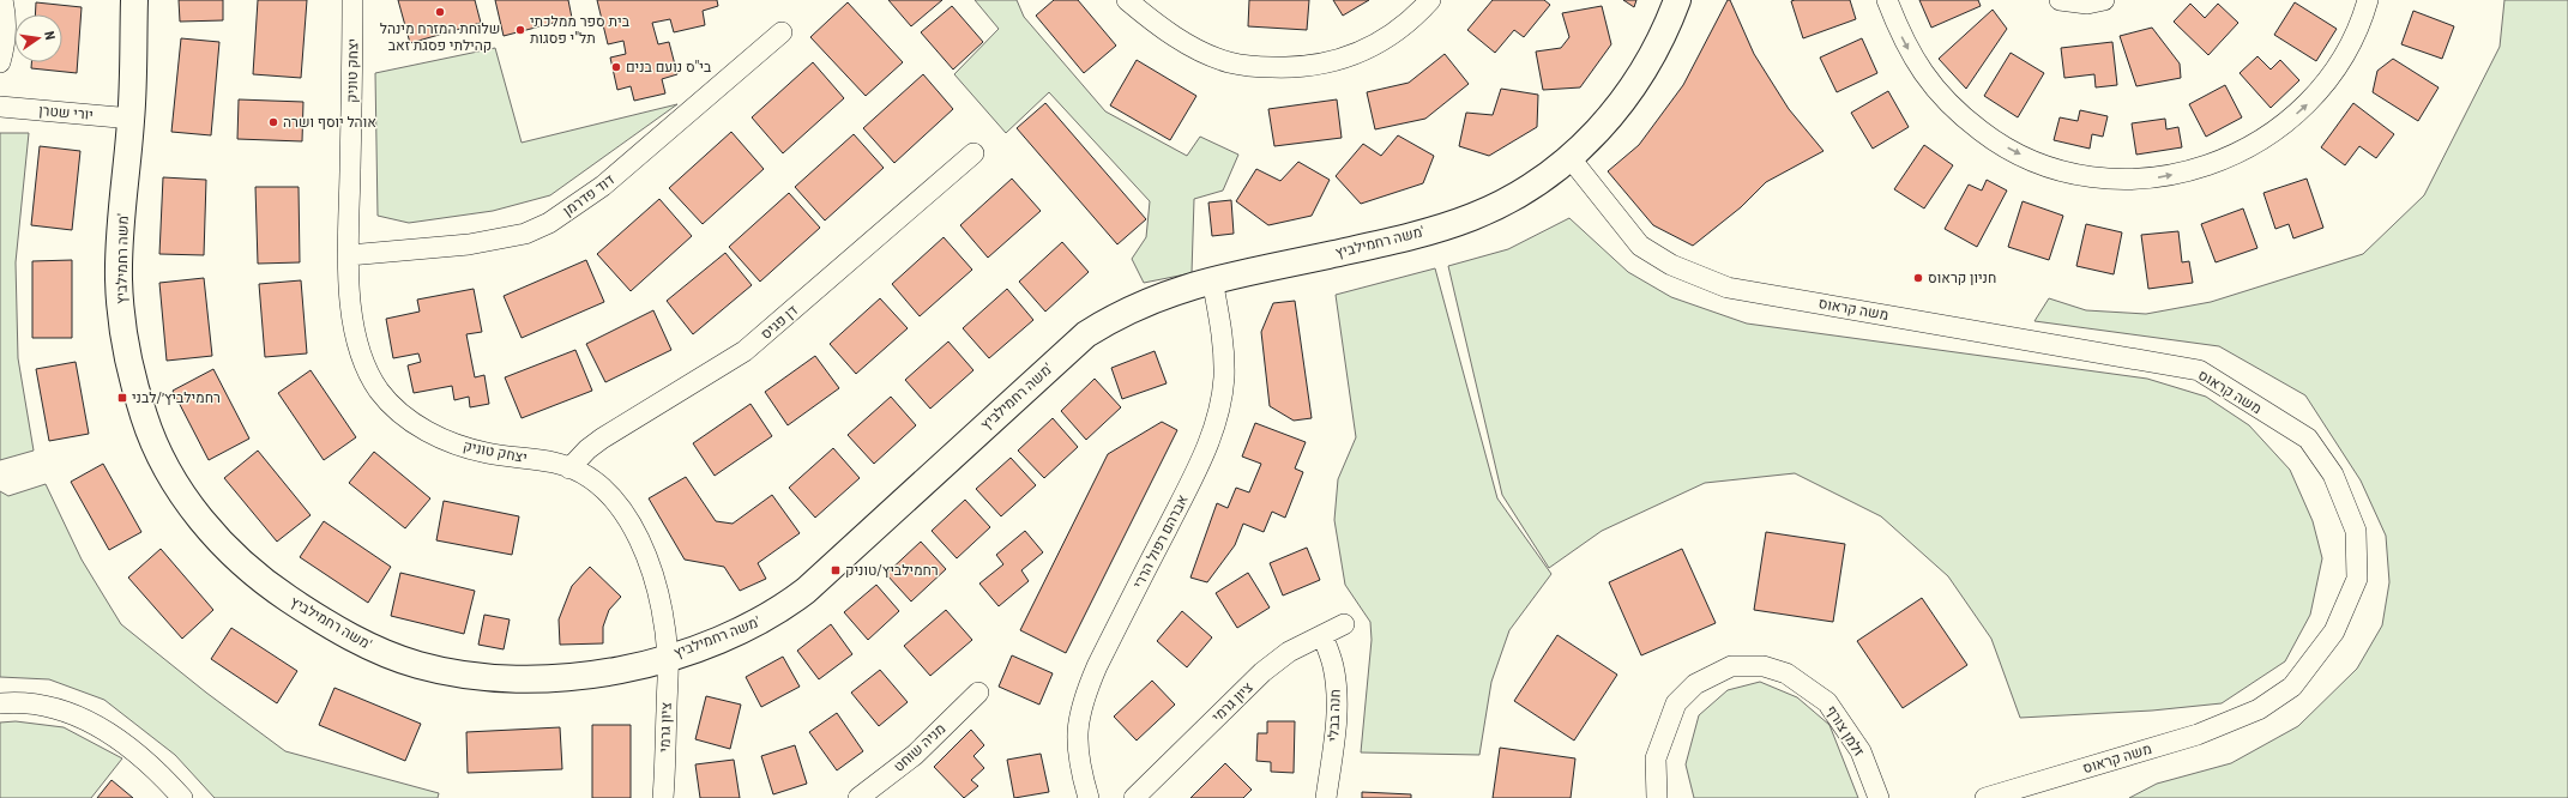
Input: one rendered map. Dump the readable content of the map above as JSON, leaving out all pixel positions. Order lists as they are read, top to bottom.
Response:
{
  "streets": {
    "street": [
      "יצחק טוניק",
      "יורי שטרן",
      "דוד פדרמן",
      "משה רחמילביץ'",
      "משה קראוס",
      "דן פגיס",
      "אברהם רפול הררי",
      "ציון גרמי",
      "חנה בבלי",
      "זלמן צורף",
      "מניה שוחט"
    ]
  },
  "crossings": [
    ["יצחק טוניק", "דוד פדרמן"],
    ["יצחק טוניק", "משה רחמילביץ'"],
    ["יצחק טוניק", "דן פגיס"],
    ["יצחק טוניק", "ציון גרמי"],
    ["יורי שטרן", "משה רחמילביץ'"],
    ["משה רחמילביץ'", "משה קראוס"],
    ["משה רחמילביץ'", "אברהם רפול הררי"],
    ["משה רחמילביץ'", "ציון גרמי"],
    ["ציון גרמי", "חנה בבלי"]
  ],
  "places": {
    "other": [
      "שלוחת המזרח מינהל קהילתי פסגת זאב",
      "בית ספר ממלכתי תל\"י פסגות",
      "בי\"ס נועם בנים",
      "אוהל יוסף ושרה",
      "חניון קראוס"
    ],
    "transit": ["רחמילביץ׳/לבני", "רחמילביץ/טוניק"]
  },
  "north": "right"
}
